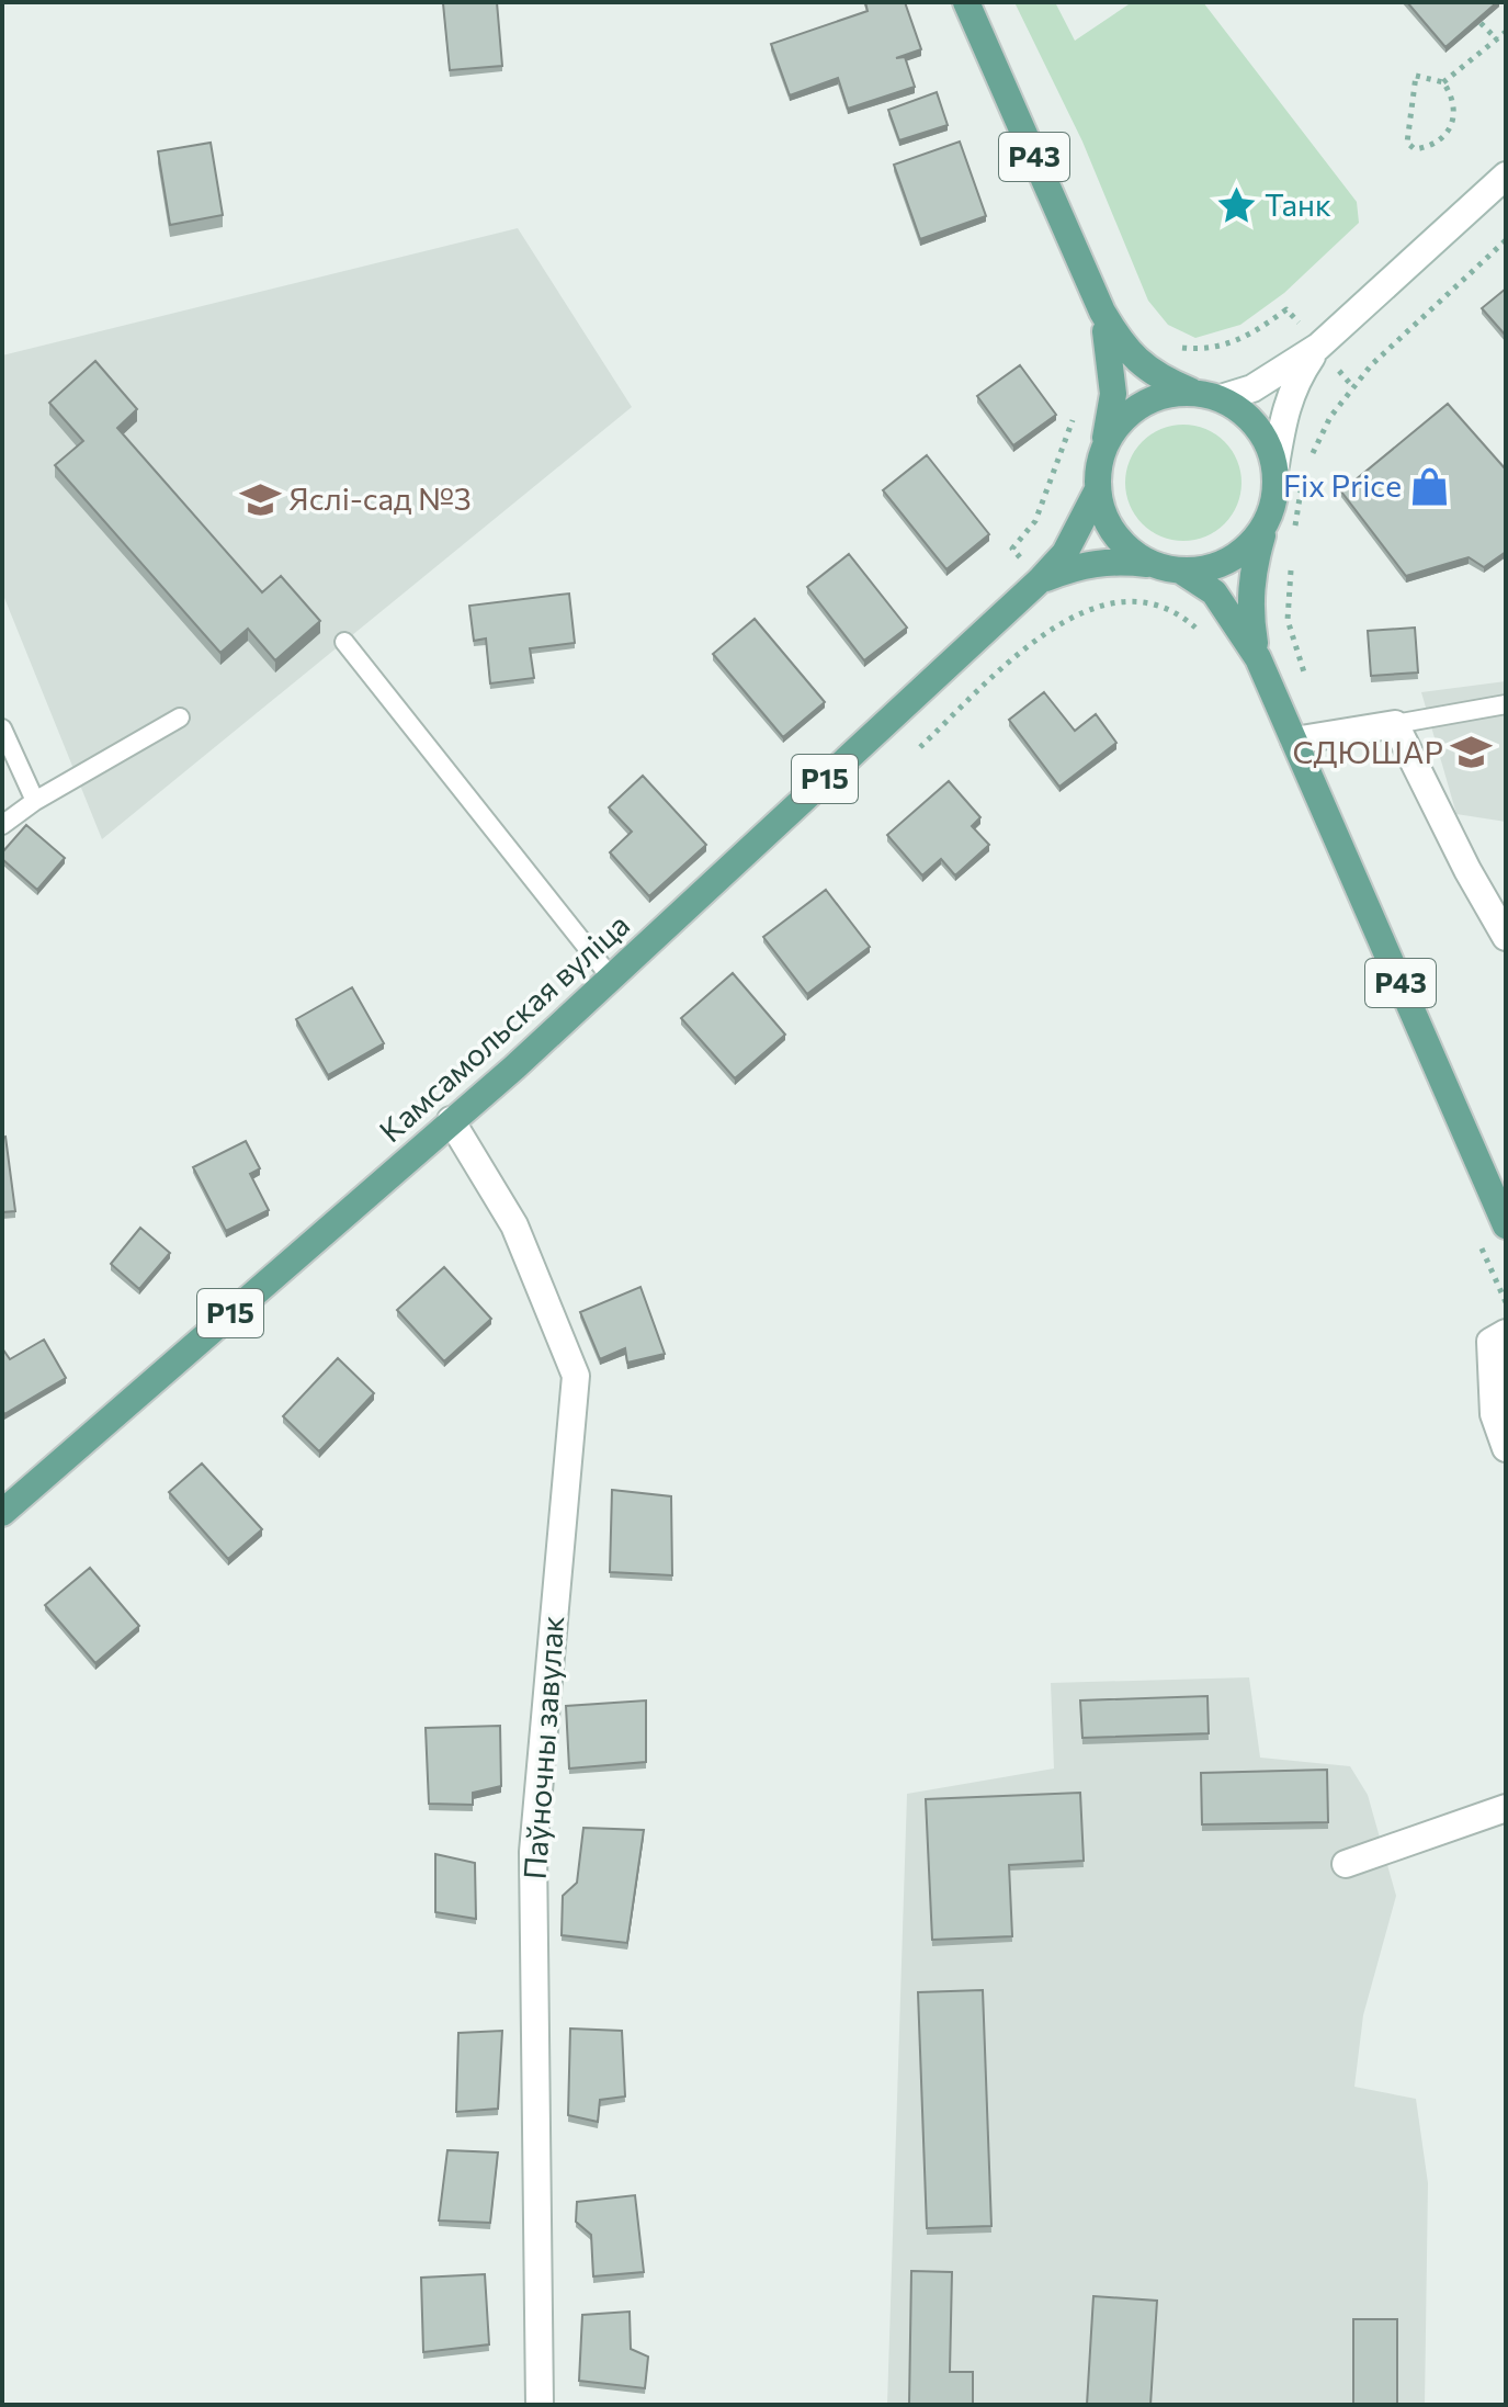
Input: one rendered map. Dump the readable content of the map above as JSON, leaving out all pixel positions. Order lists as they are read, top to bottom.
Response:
{
  "streets": {
    "main road": ["Р43", "Р15", "Камсамольская вуліца"],
    "street": ["Паўночны завулак"]
  },
  "crossings": [
    ["Р43", "Камсамольская вуліца"],
    ["Камсамольская вуліца", "Паўночны завулак"]
  ],
  "places": {
    "place": ["Танк"],
    "shop": ["Fix Price"],
    "school or university": ["Яслі-сад №3", "СДЮШАР"]
  }
}
